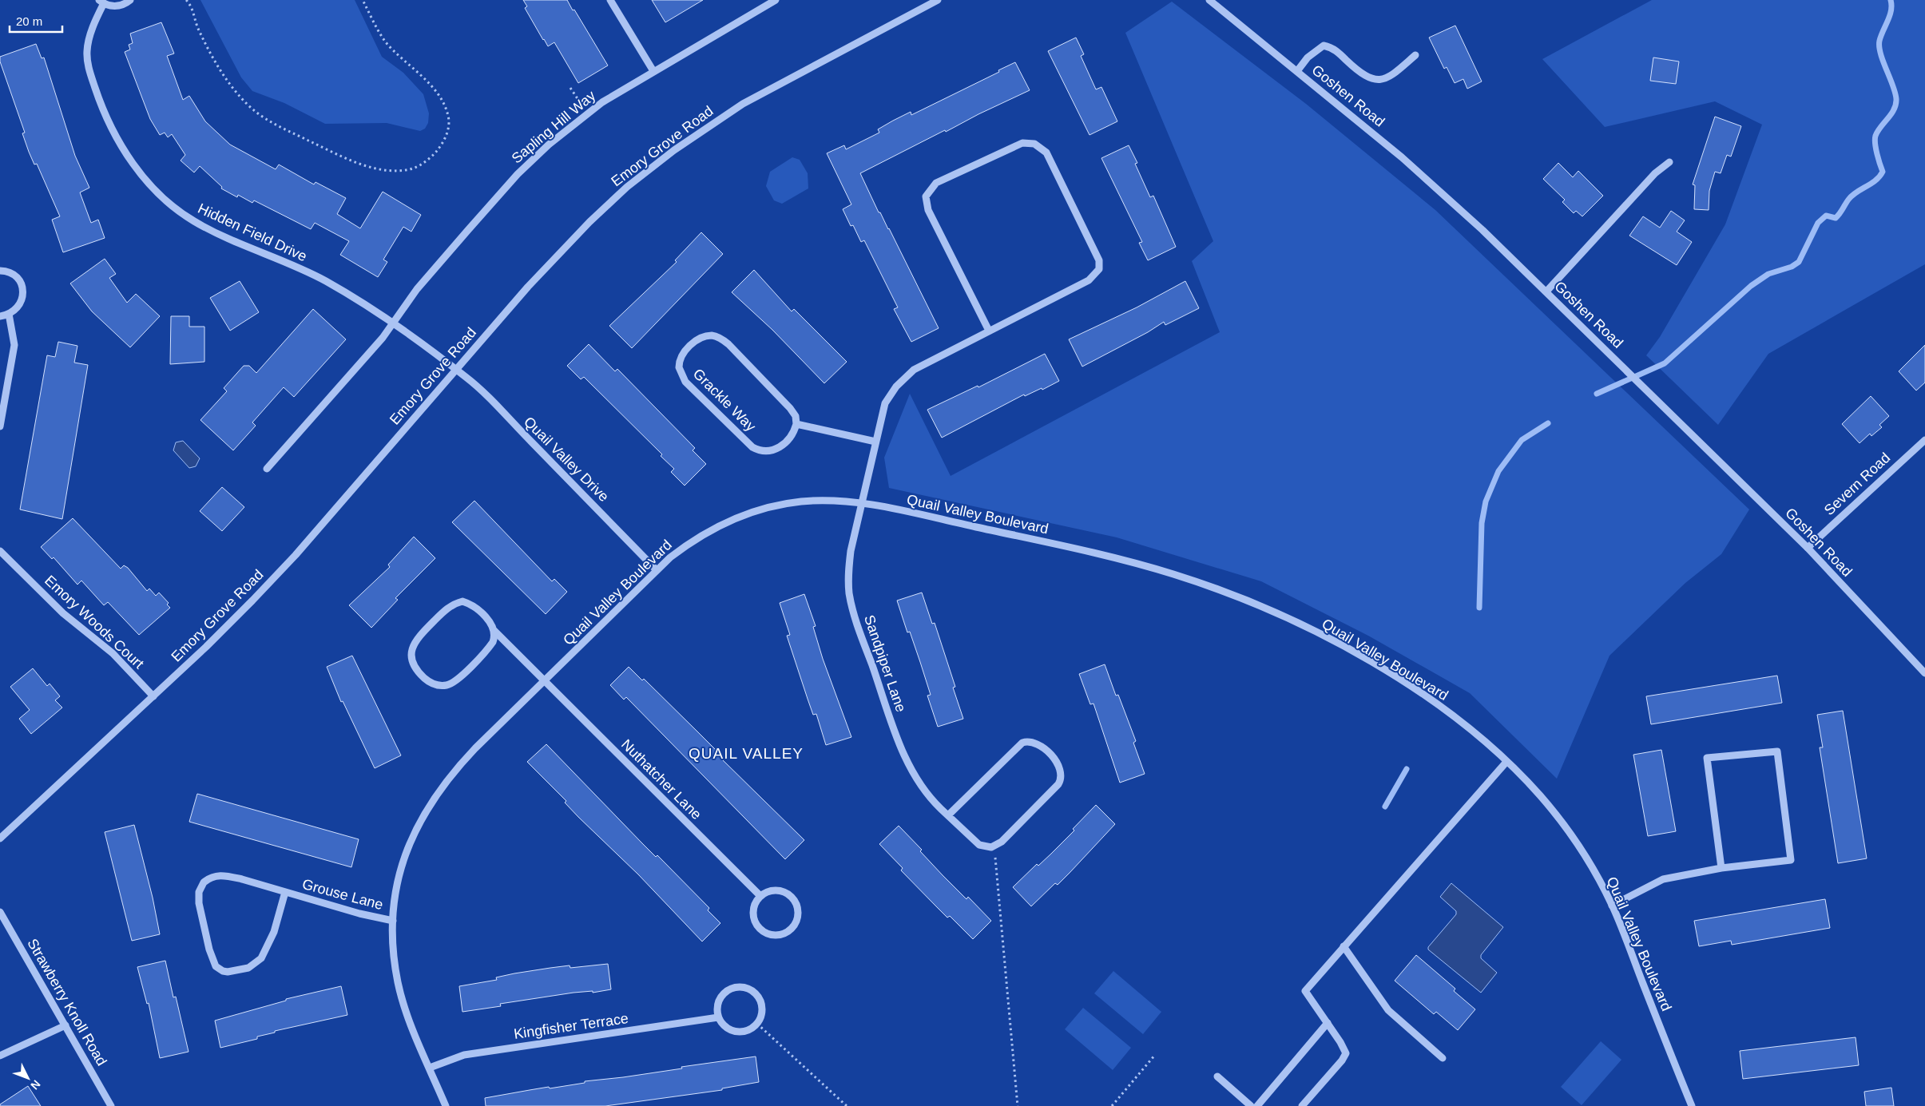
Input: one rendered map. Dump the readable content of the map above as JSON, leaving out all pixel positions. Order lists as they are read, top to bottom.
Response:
{
  "streets": {
    "street": [
      "Goshen Road",
      "Sapling Hill Way",
      "Emory Grove Road",
      "Hidden Field Drive",
      "Grackle Way",
      "Quail Valley Drive",
      "Severn Road",
      "Quail Valley Boulevard",
      "Emory Woods Court",
      "Sandpiper Lane",
      "Nuthatcher Lane",
      "Grouse Lane",
      "Strawberry Knoll Road",
      "Kingfisher Terrace"
    ]
  },
  "crossings": [
    ["Goshen Road", "Severn Road"],
    ["Sapling Hill Way", "Hidden Field Drive"],
    ["Emory Grove Road", "Hidden Field Drive"],
    ["Emory Grove Road", "Quail Valley Drive"],
    ["Emory Grove Road", "Emory Woods Court"],
    ["Hidden Field Drive", "Quail Valley Drive"],
    ["Quail Valley Drive", "Quail Valley Boulevard"],
    ["Quail Valley Boulevard", "Sandpiper Lane"],
    ["Quail Valley Boulevard", "Nuthatcher Lane"],
    ["Quail Valley Boulevard", "Grouse Lane"],
    ["Quail Valley Boulevard", "Kingfisher Terrace"]
  ],
  "districts": ["QUAIL VALLEY"],
  "scale_bar": "20 m",
  "north": "bottom right"
}
